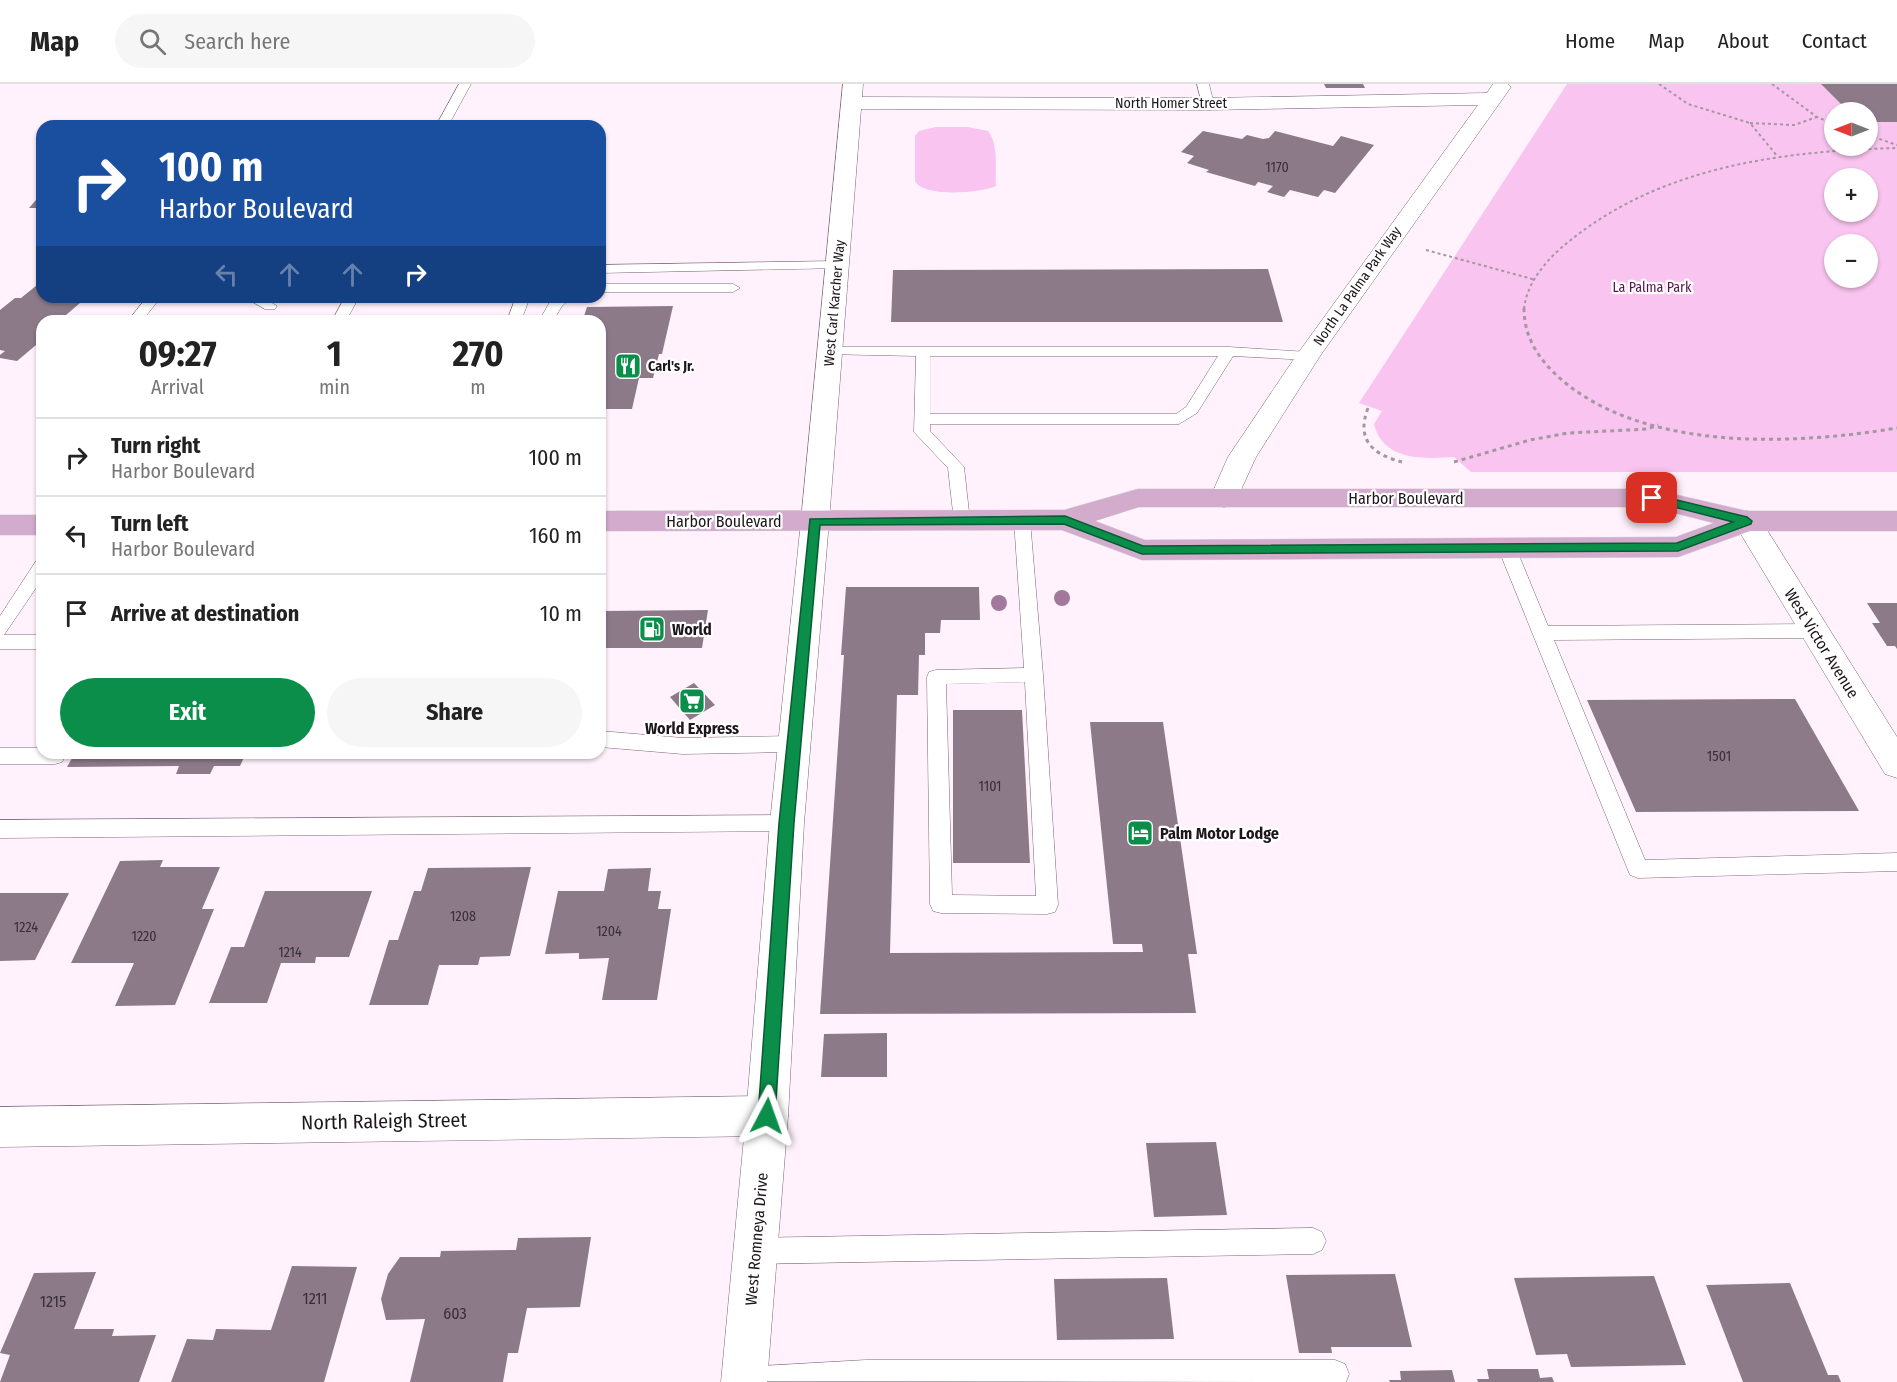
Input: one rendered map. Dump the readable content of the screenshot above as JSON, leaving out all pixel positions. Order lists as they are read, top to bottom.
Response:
{
  "streets": {
    "main road": ["Harbor Boulevard"],
    "street": [
      "North Homer Street",
      "North La Palma Park Way",
      "West Carl Karcher Way",
      "West Victor Avenue",
      "North Raleigh Street",
      "West Romneya Drive"
    ]
  },
  "crossings": [
    ["North Homer Street", "North La Palma Park Way"],
    ["North Homer Street", "West Carl Karcher Way"],
    ["North La Palma Park Way", "Harbor Boulevard"],
    ["West Carl Karcher Way", "Harbor Boulevard"],
    ["West Carl Karcher Way", "West Romneya Drive"],
    ["Harbor Boulevard", "West Victor Avenue"],
    ["Harbor Boulevard", "West Romneya Drive"],
    ["North Raleigh Street", "West Romneya Drive"]
  ],
  "parks": ["La Palma Park"],
  "places": {
    "restaurant": ["Carl's Jr."],
    "fuel station": ["World"],
    "supermarket": ["World Express"],
    "hotel": ["Palm Motor Lodge"]
  },
  "house_numbers": [
    "1170",
    "1501",
    "1101",
    "1208",
    "1224",
    "1204",
    "1220",
    "1214",
    "1211",
    "1215",
    "603"
  ],
  "north": "left",
  "page": {
    "header": "Map",
    "search": "Search here",
    "nav": [
      "Home",
      "Map",
      "About",
      "Contact"
    ],
    "map_buttons": ["+", "−"],
    "turn": ["100 m", "Harbor Boulevard"],
    "eta": [
      "09:27",
      "Arrival",
      "1",
      "min",
      "270",
      "m"
    ],
    "list": [
      {
        "name": "Turn right",
        "note": "Harbor Boulevard",
        "value": "100 m"
      },
      {
        "name": "Turn left",
        "note": "Harbor Boulevard",
        "value": "160 m"
      },
      {
        "name": "Arrive at destination",
        "value": "10 m"
      }
    ],
    "buttons": ["Exit", "Share"]
  }
}
